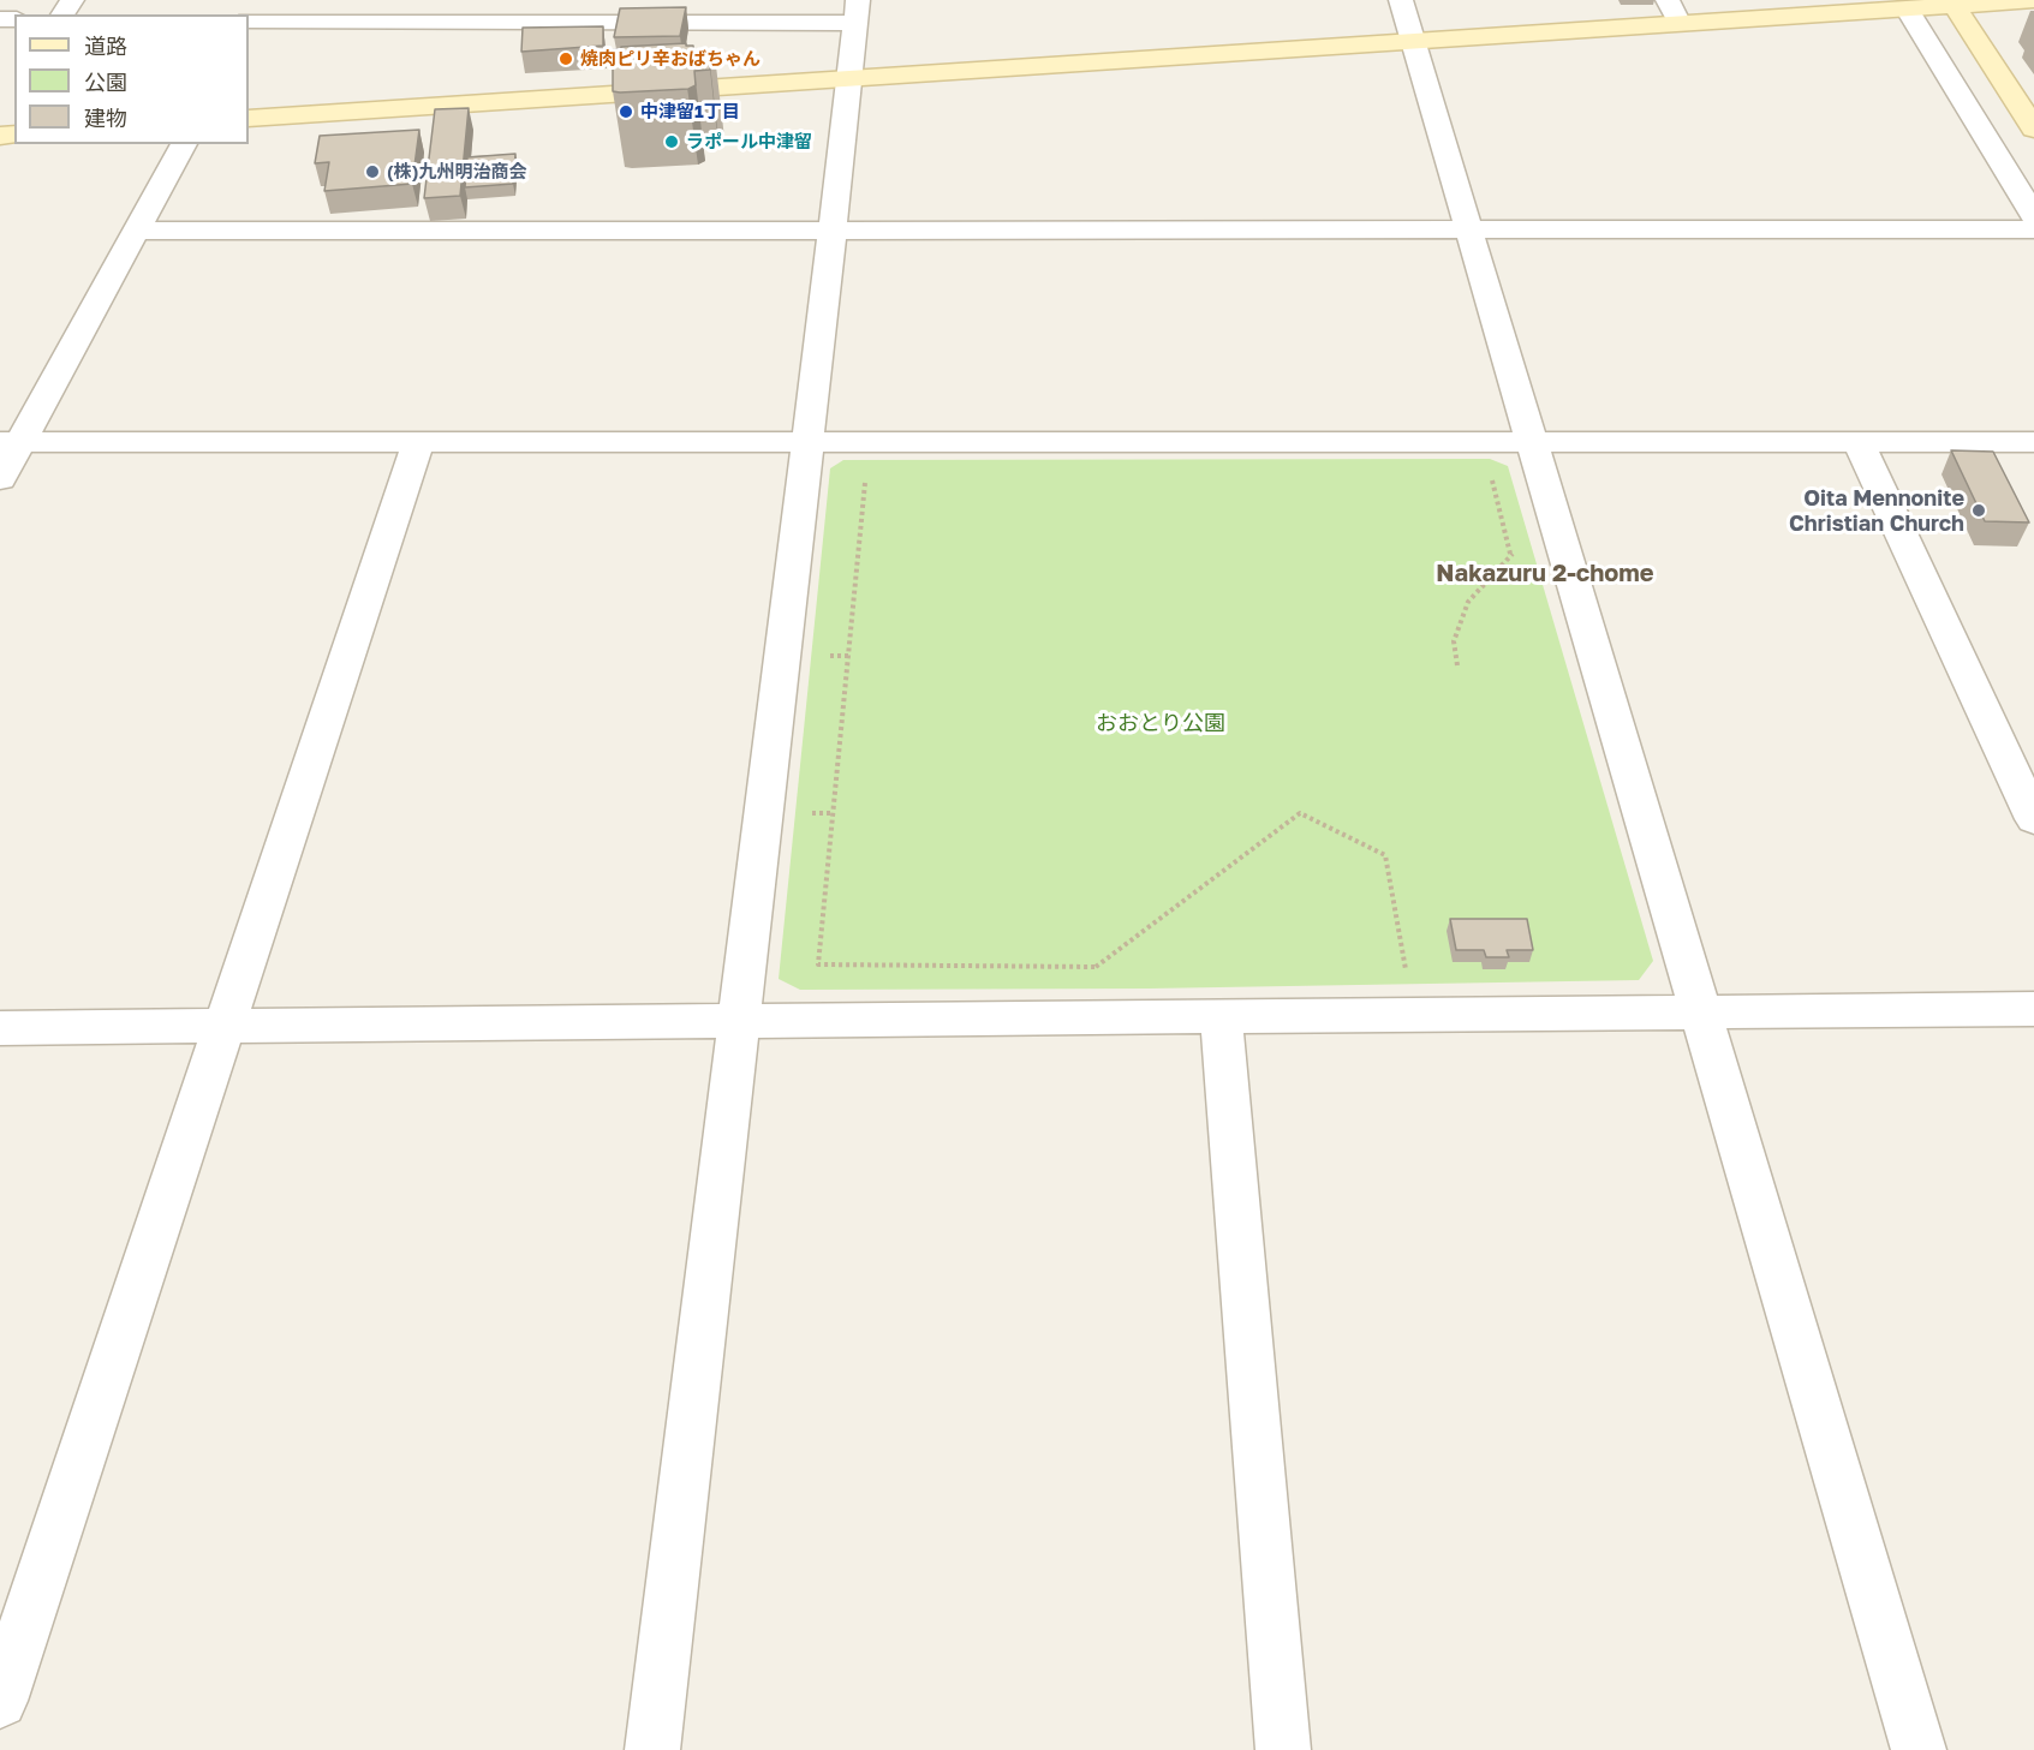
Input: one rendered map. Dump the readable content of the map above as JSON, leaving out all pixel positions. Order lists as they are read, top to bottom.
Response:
{
  "districts": ["Nakazuru 2-chome"],
  "parks": ["おおとり公園"],
  "places": [
    "焼肉ピリ辛おばちゃん",
    "中津留1丁目",
    "ラポール中津留",
    "(株)九州明治商会",
    "Oita Mennonite Christian Church"
  ],
  "legend": ["道路", "公園", "建物"]
}
